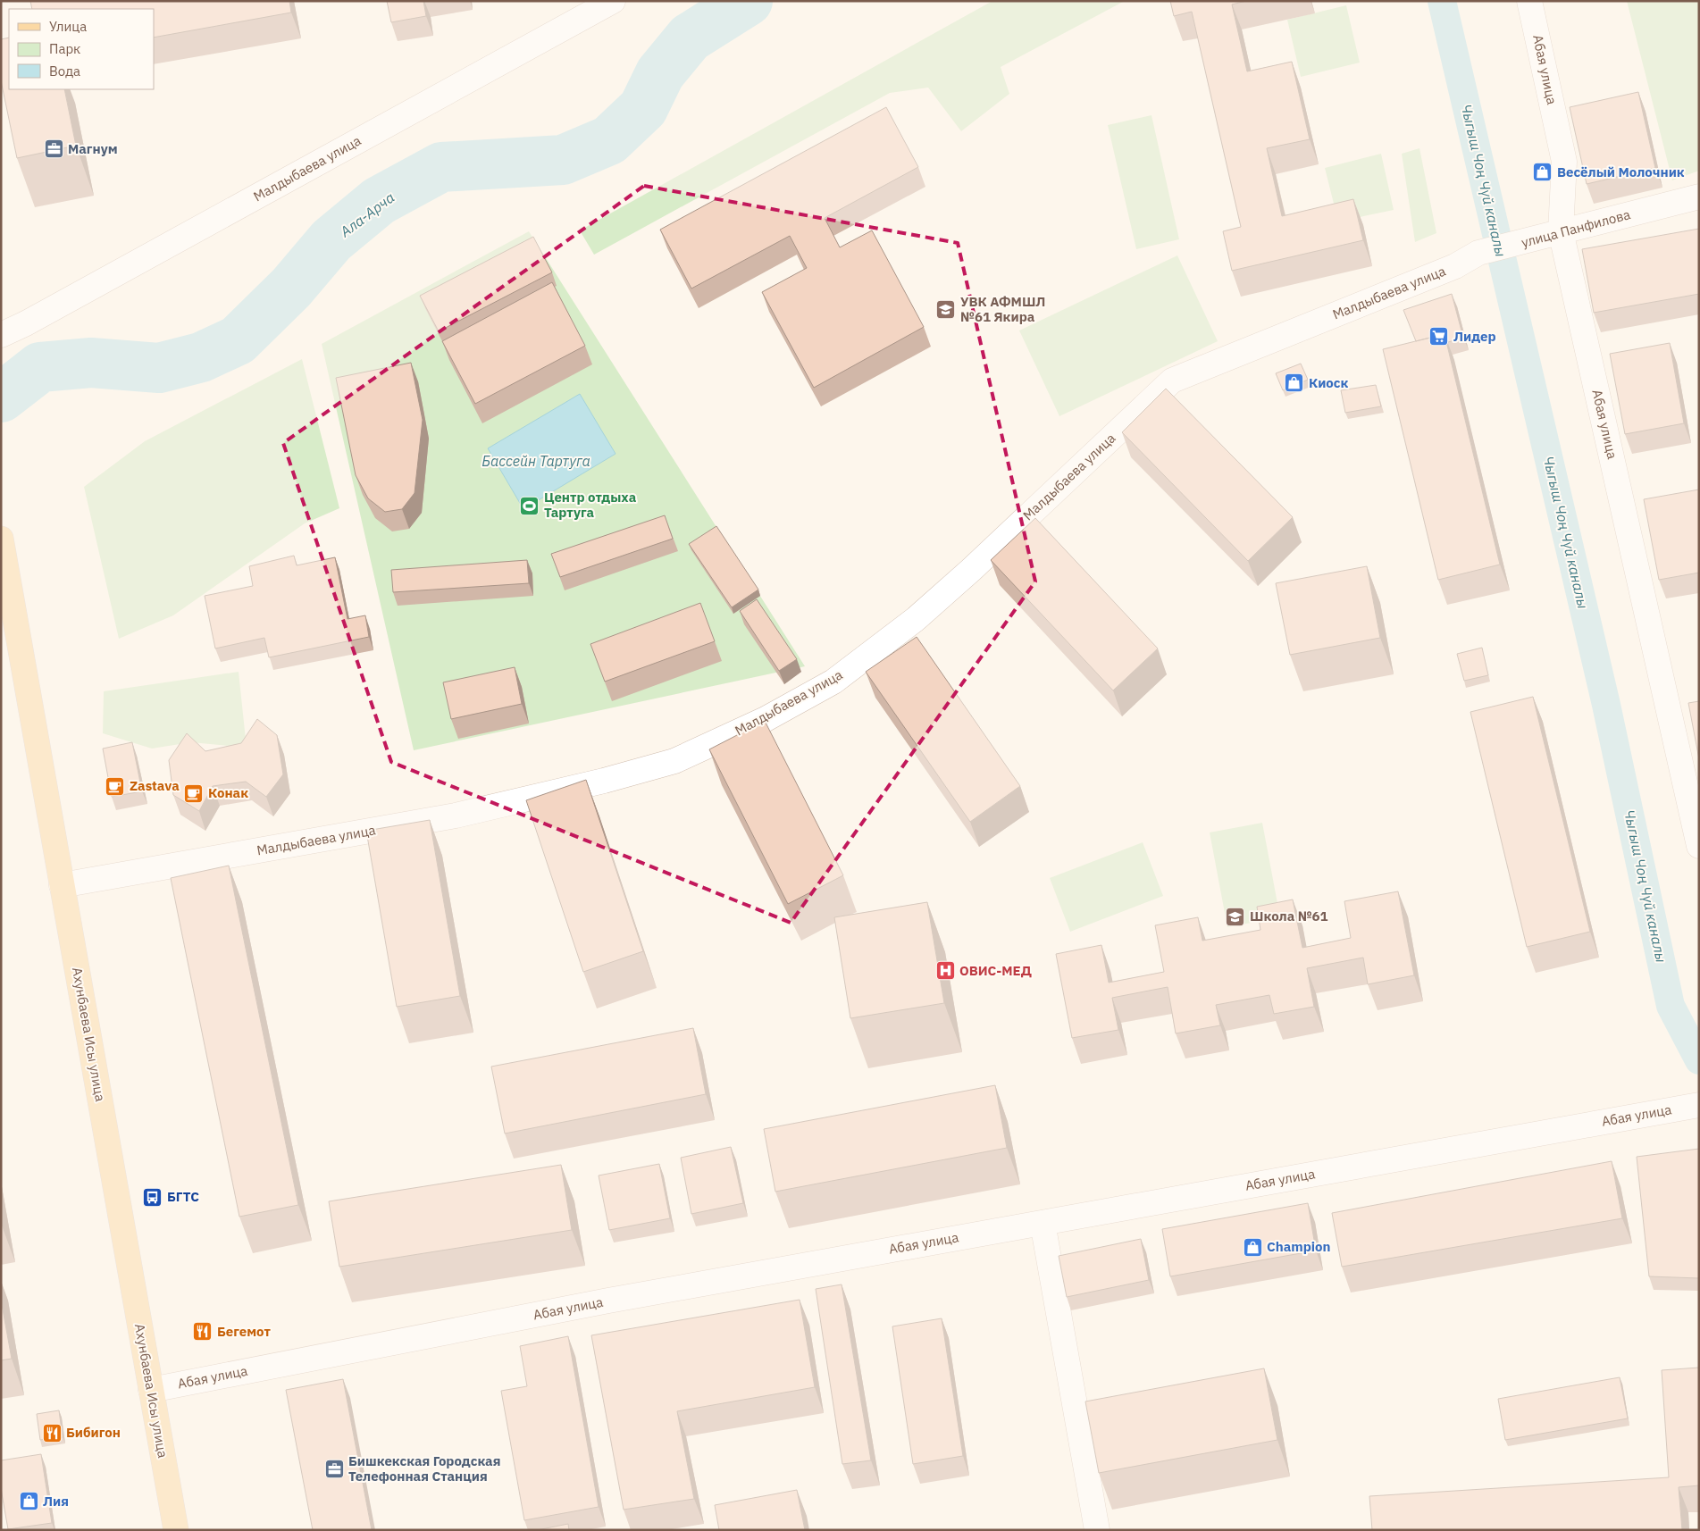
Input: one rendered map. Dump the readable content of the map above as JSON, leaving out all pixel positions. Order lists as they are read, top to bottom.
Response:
{
  "streets": {
    "main road": ["Ахунбаева Исы улица"],
    "street": ["Абая улица", "Малдыбаева улица", "улица Панфилова"]
  },
  "crossings": [
    ["Абая улица", "улица Панфилова"],
    ["Абая улица", "Ахунбаева Исы улица"],
    ["Малдыбаева улица", "улица Панфилова"],
    ["Малдыбаева улица", "Ахунбаева Исы улица"]
  ],
  "water": ["Чыгыш Чоң Чүй каналы", "Ала-Арча", "Бассейн Тартуга"],
  "places": {
    "office": ["Магнум", "Бишкекская Городская Телефонная Станция"],
    "shop": [
      "Весёлый Молочник",
      "Киоск",
      "Champion",
      "Лия"
    ],
    "school or university": ["УВК АФМШЛ №61 Якира", "Школа №61"],
    "supermarket": ["Лидер"],
    "sports": ["Центр отдыха Тартуга"],
    "cafe": ["Zastava", "Конак"],
    "hospital": ["ОВИС-МЕД"],
    "bus stop": ["БГТС"],
    "restaurant": ["Бегемот", "Бибигон"]
  },
  "legend": ["Улица", "Парк", "Вода"]
}
